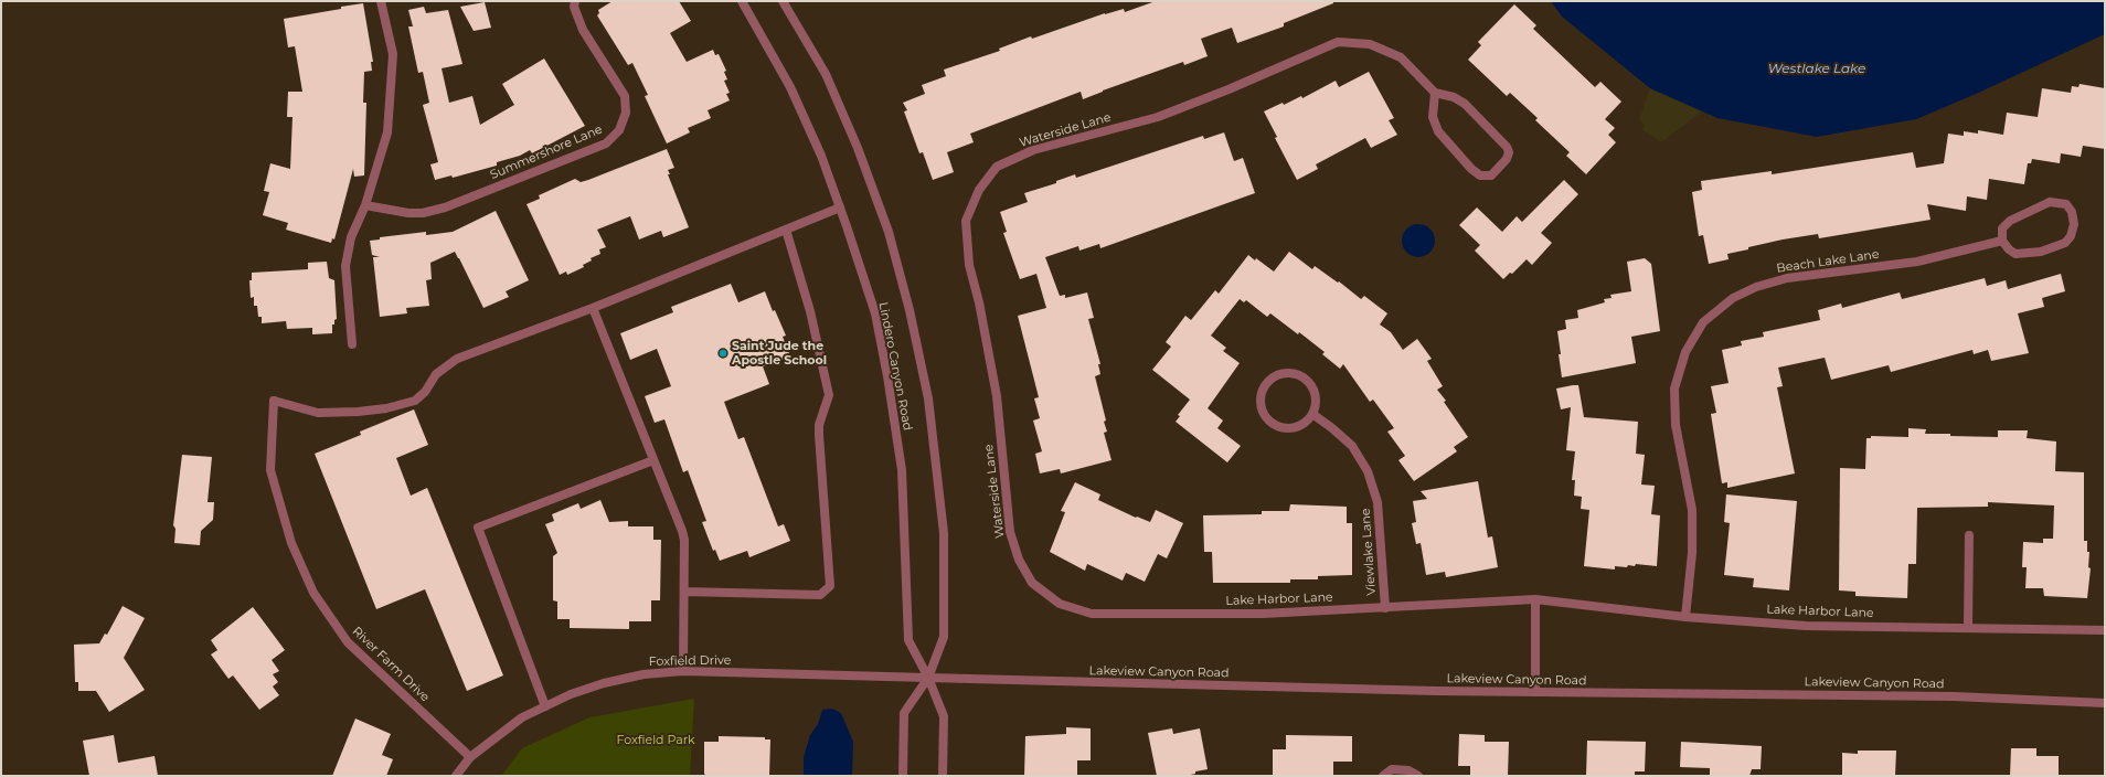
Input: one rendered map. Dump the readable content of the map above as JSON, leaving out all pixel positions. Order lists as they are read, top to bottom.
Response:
{
  "streets": {
    "street": [
      "Waterside Lane",
      "Summershore Lane",
      "Beach Lake Lane",
      "Lindero Canyon Road",
      "Viewlake Lane",
      "Lake Harbor Lane",
      "Foxfield Drive",
      "River Farm Drive",
      "Lakeview Canyon Road"
    ]
  },
  "crossings": [
    ["Waterside Lane", "Lake Harbor Lane"],
    ["Beach Lake Lane", "Lake Harbor Lane"],
    ["Lindero Canyon Road", "Foxfield Drive"],
    ["Lindero Canyon Road", "Lakeview Canyon Road"],
    ["Viewlake Lane", "Lake Harbor Lane"],
    ["Foxfield Drive", "River Farm Drive"],
    ["Foxfield Drive", "Lakeview Canyon Road"]
  ],
  "water": ["Westlake Lake"],
  "parks": ["Foxfield Park"],
  "places": ["Saint Jude the Apostle School"]
}
